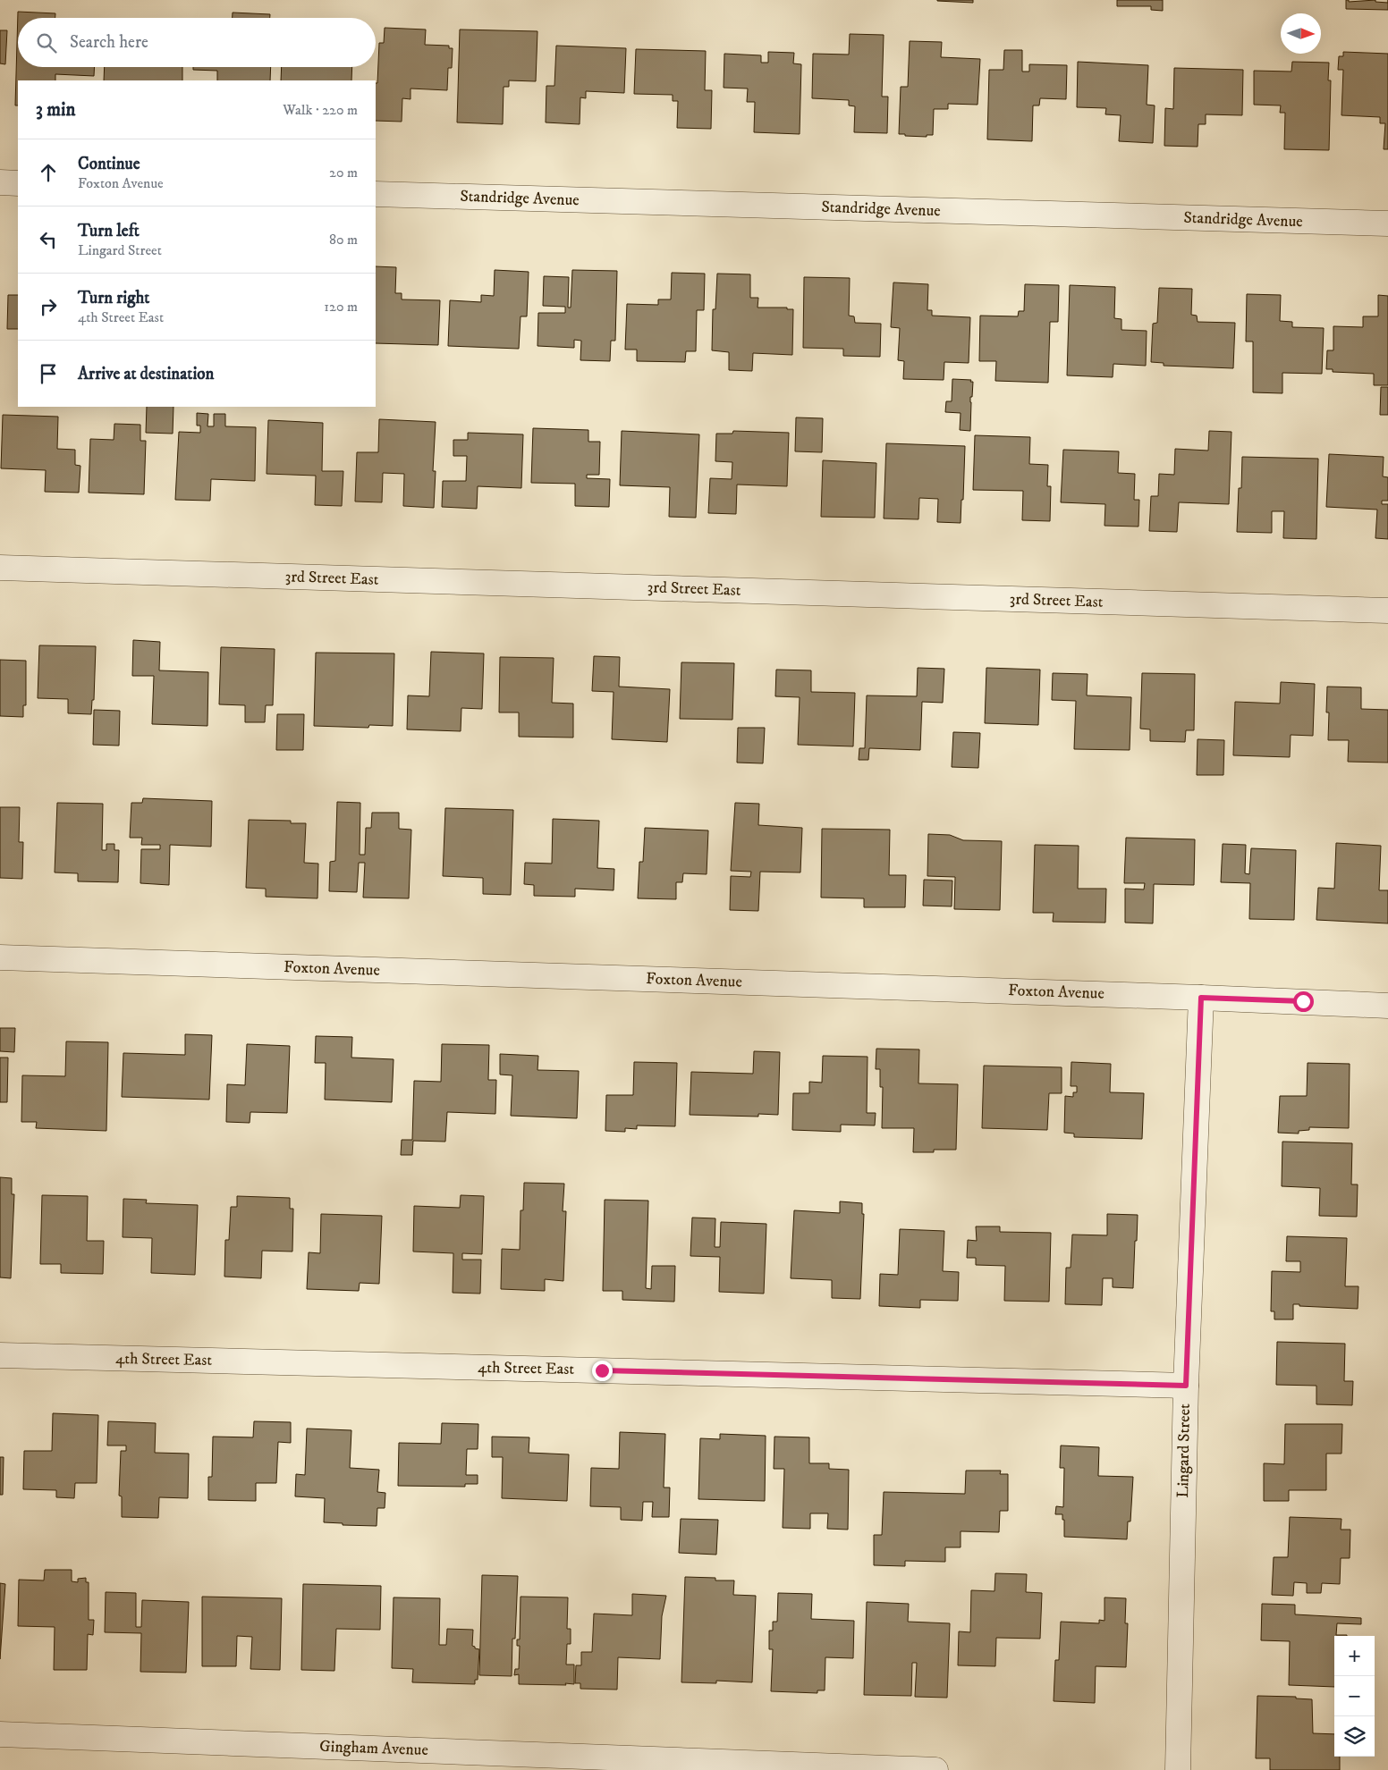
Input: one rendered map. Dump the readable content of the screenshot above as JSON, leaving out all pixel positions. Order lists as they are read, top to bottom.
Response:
{
  "streets": {
    "street": [
      "Standridge Avenue",
      "3rd Street East",
      "Foxton Avenue",
      "4th Street East",
      "Lingard Street",
      "Gingham Avenue"
    ]
  },
  "crossings": [
    ["Foxton Avenue", "Lingard Street"],
    ["4th Street East", "Lingard Street"]
  ],
  "north": "right",
  "page": {
    "search": "Search here",
    "heading": ["3 min", "Walk · 220 m"],
    "list": [
      ["Continue", "Foxton Avenue", "20 m"],
      ["Turn left", "Lingard Street", "80 m"],
      ["Turn right", "4th Street East", "120 m"],
      "Arrive at destination"
    ],
    "map_buttons": ["+", "−"]
  }
}
